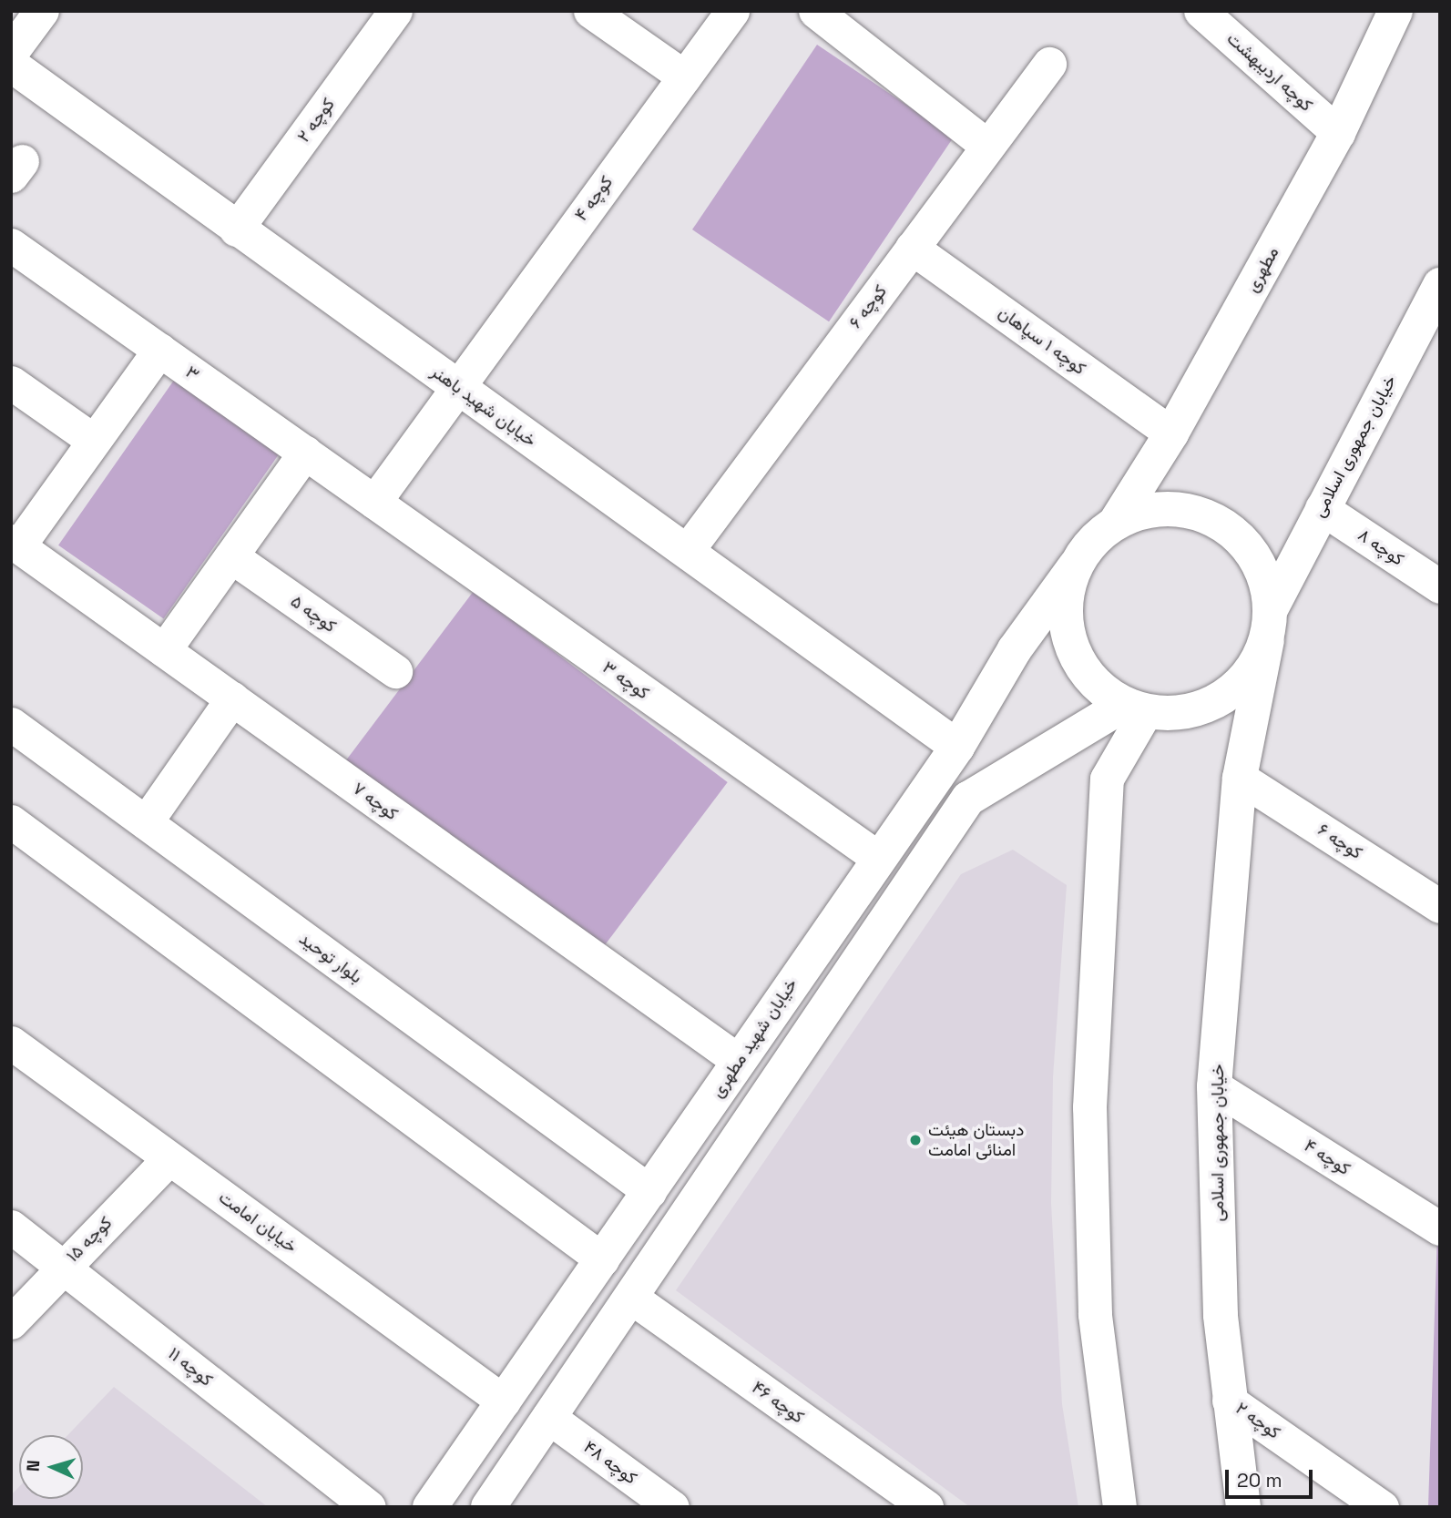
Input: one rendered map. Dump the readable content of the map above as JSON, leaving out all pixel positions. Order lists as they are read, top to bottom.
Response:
{
  "streets": {
    "street": [
      "کوچه اردیبهشت",
      "کوچه ۲",
      "کوچه ۴",
      "مطهری",
      "کوچه ۶",
      "کوچه ۱ سپاهان",
      "۳",
      "خیابان شهید باهنر",
      "خیابان جمهوری اسلامی",
      "کوچه ۸",
      "کوچه ۵",
      "کوچه ۳",
      "کوچه ۷",
      "بلوار توحید",
      "خیابان شهید مطهری",
      "خیابان امامت",
      "کوچه ۱۵",
      "کوچه ۱۱",
      "کوچه ۴۶",
      "کوچه ۴۸"
    ]
  },
  "crossings": [
    ["کوچه اردیبهشت", "مطهری"],
    ["کوچه ۲", "خیابان شهید باهنر"],
    ["کوچه ۲", "خیابان جمهوری اسلامی"],
    ["کوچه ۴", "۳"],
    ["کوچه ۴", "خیابان شهید باهنر"],
    ["کوچه ۴", "خیابان جمهوری اسلامی"],
    ["کوچه ۴", "کوچه ۳"],
    ["مطهری", "کوچه ۱ سپاهان"],
    ["مطهری", "خیابان جمهوری اسلامی"],
    ["مطهری", "خیابان شهید مطهری"],
    ["کوچه ۶", "کوچه ۱ سپاهان"],
    ["کوچه ۶", "خیابان شهید باهنر"],
    ["کوچه ۶", "خیابان جمهوری اسلامی"],
    ["۳", "کوچه ۳"],
    ["خیابان شهید باهنر", "خیابان شهید مطهری"],
    ["خیابان جمهوری اسلامی", "کوچه ۸"],
    ["خیابان جمهوری اسلامی", "خیابان شهید مطهری"],
    ["کوچه ۳", "خیابان شهید مطهری"],
    ["کوچه ۷", "خیابان شهید مطهری"],
    ["بلوار توحید", "خیابان شهید مطهری"],
    ["خیابان شهید مطهری", "خیابان امامت"],
    ["خیابان امامت", "کوچه ۱۵"],
    ["کوچه ۱۵", "کوچه ۱۱"]
  ],
  "places": ["دبستان هیئت امنائی امامت"],
  "scale_bar": "20 m",
  "north": "left"
}
